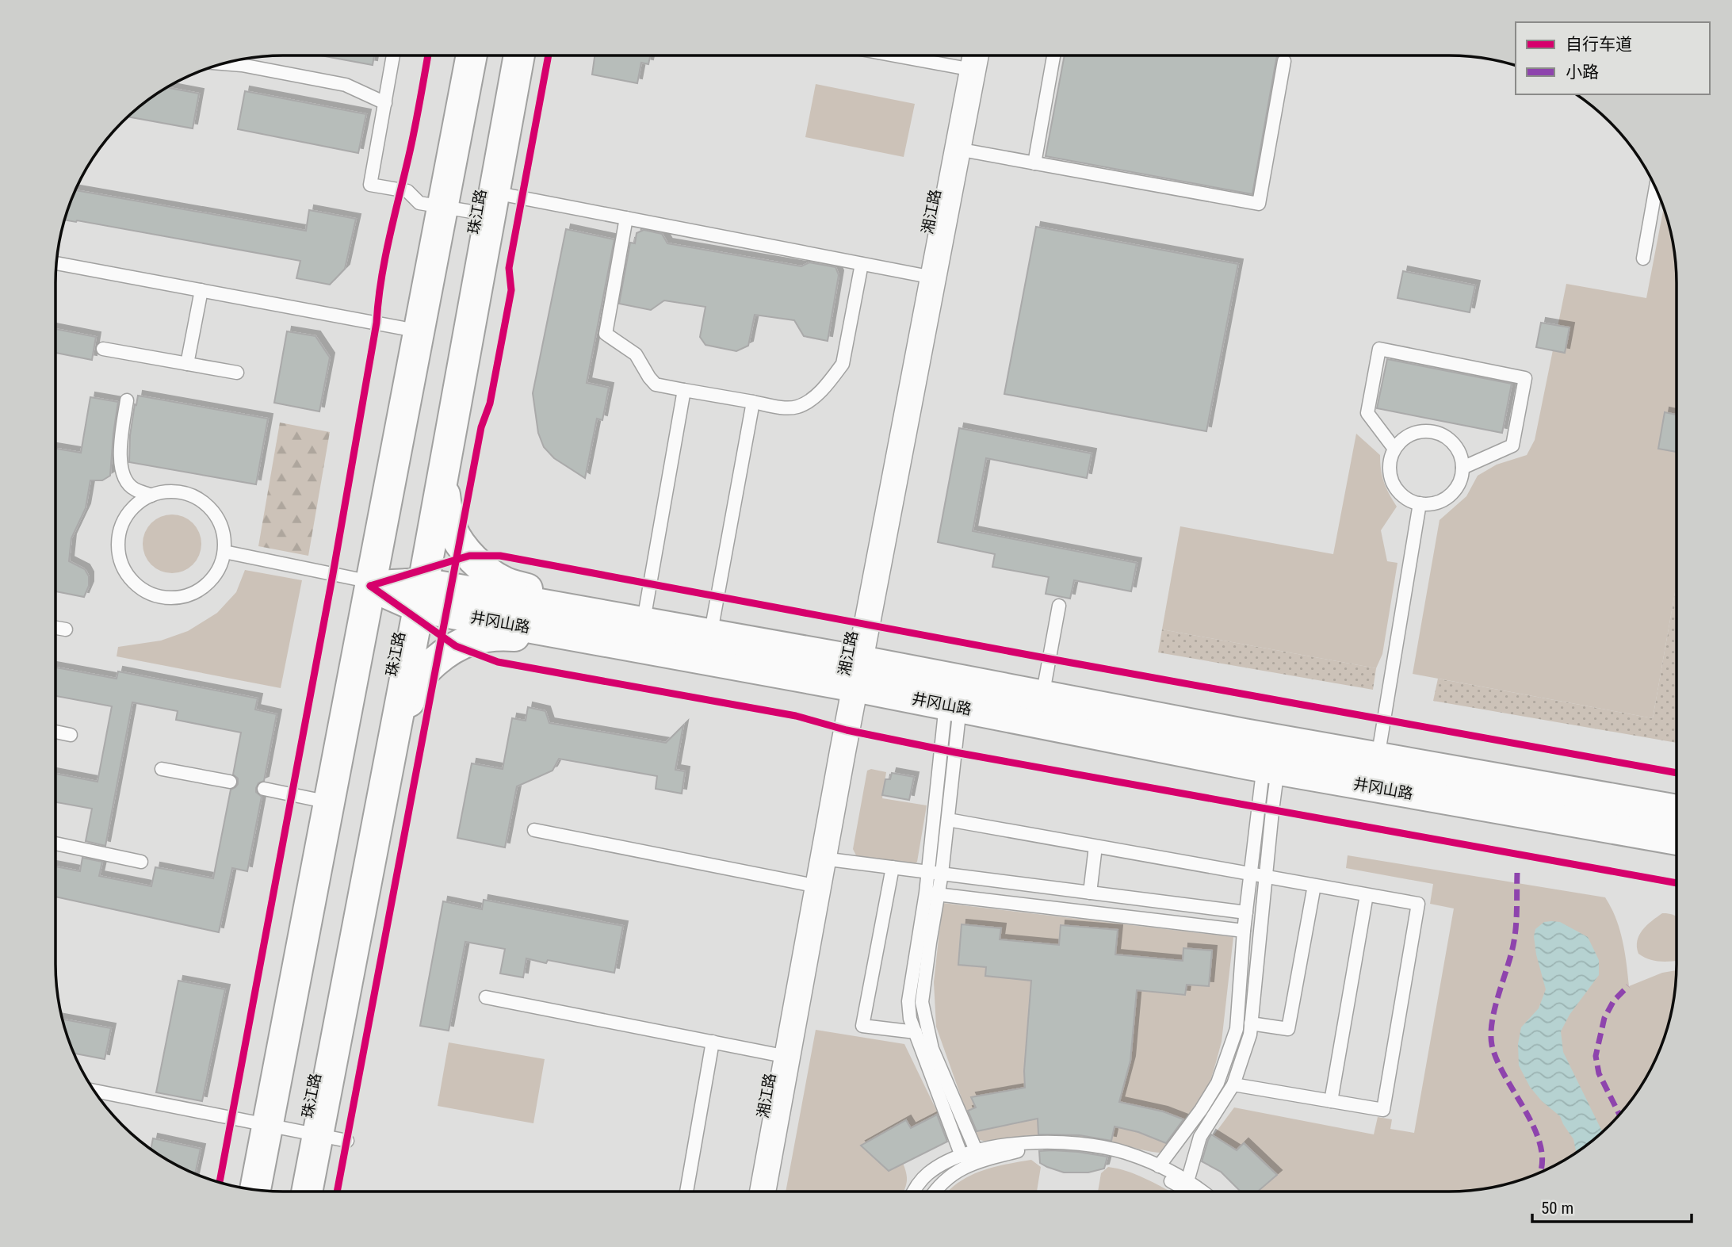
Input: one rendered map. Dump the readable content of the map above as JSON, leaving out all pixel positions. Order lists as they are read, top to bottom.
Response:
{
  "streets": {
    "street": ["珠江路", "湘江路", "井冈山路"]
  },
  "crossings": [
    ["珠江路", "井冈山路"],
    ["湘江路", "井冈山路"]
  ],
  "legend": ["自行车道", "小路"],
  "scale_bar": "50 m"
}
